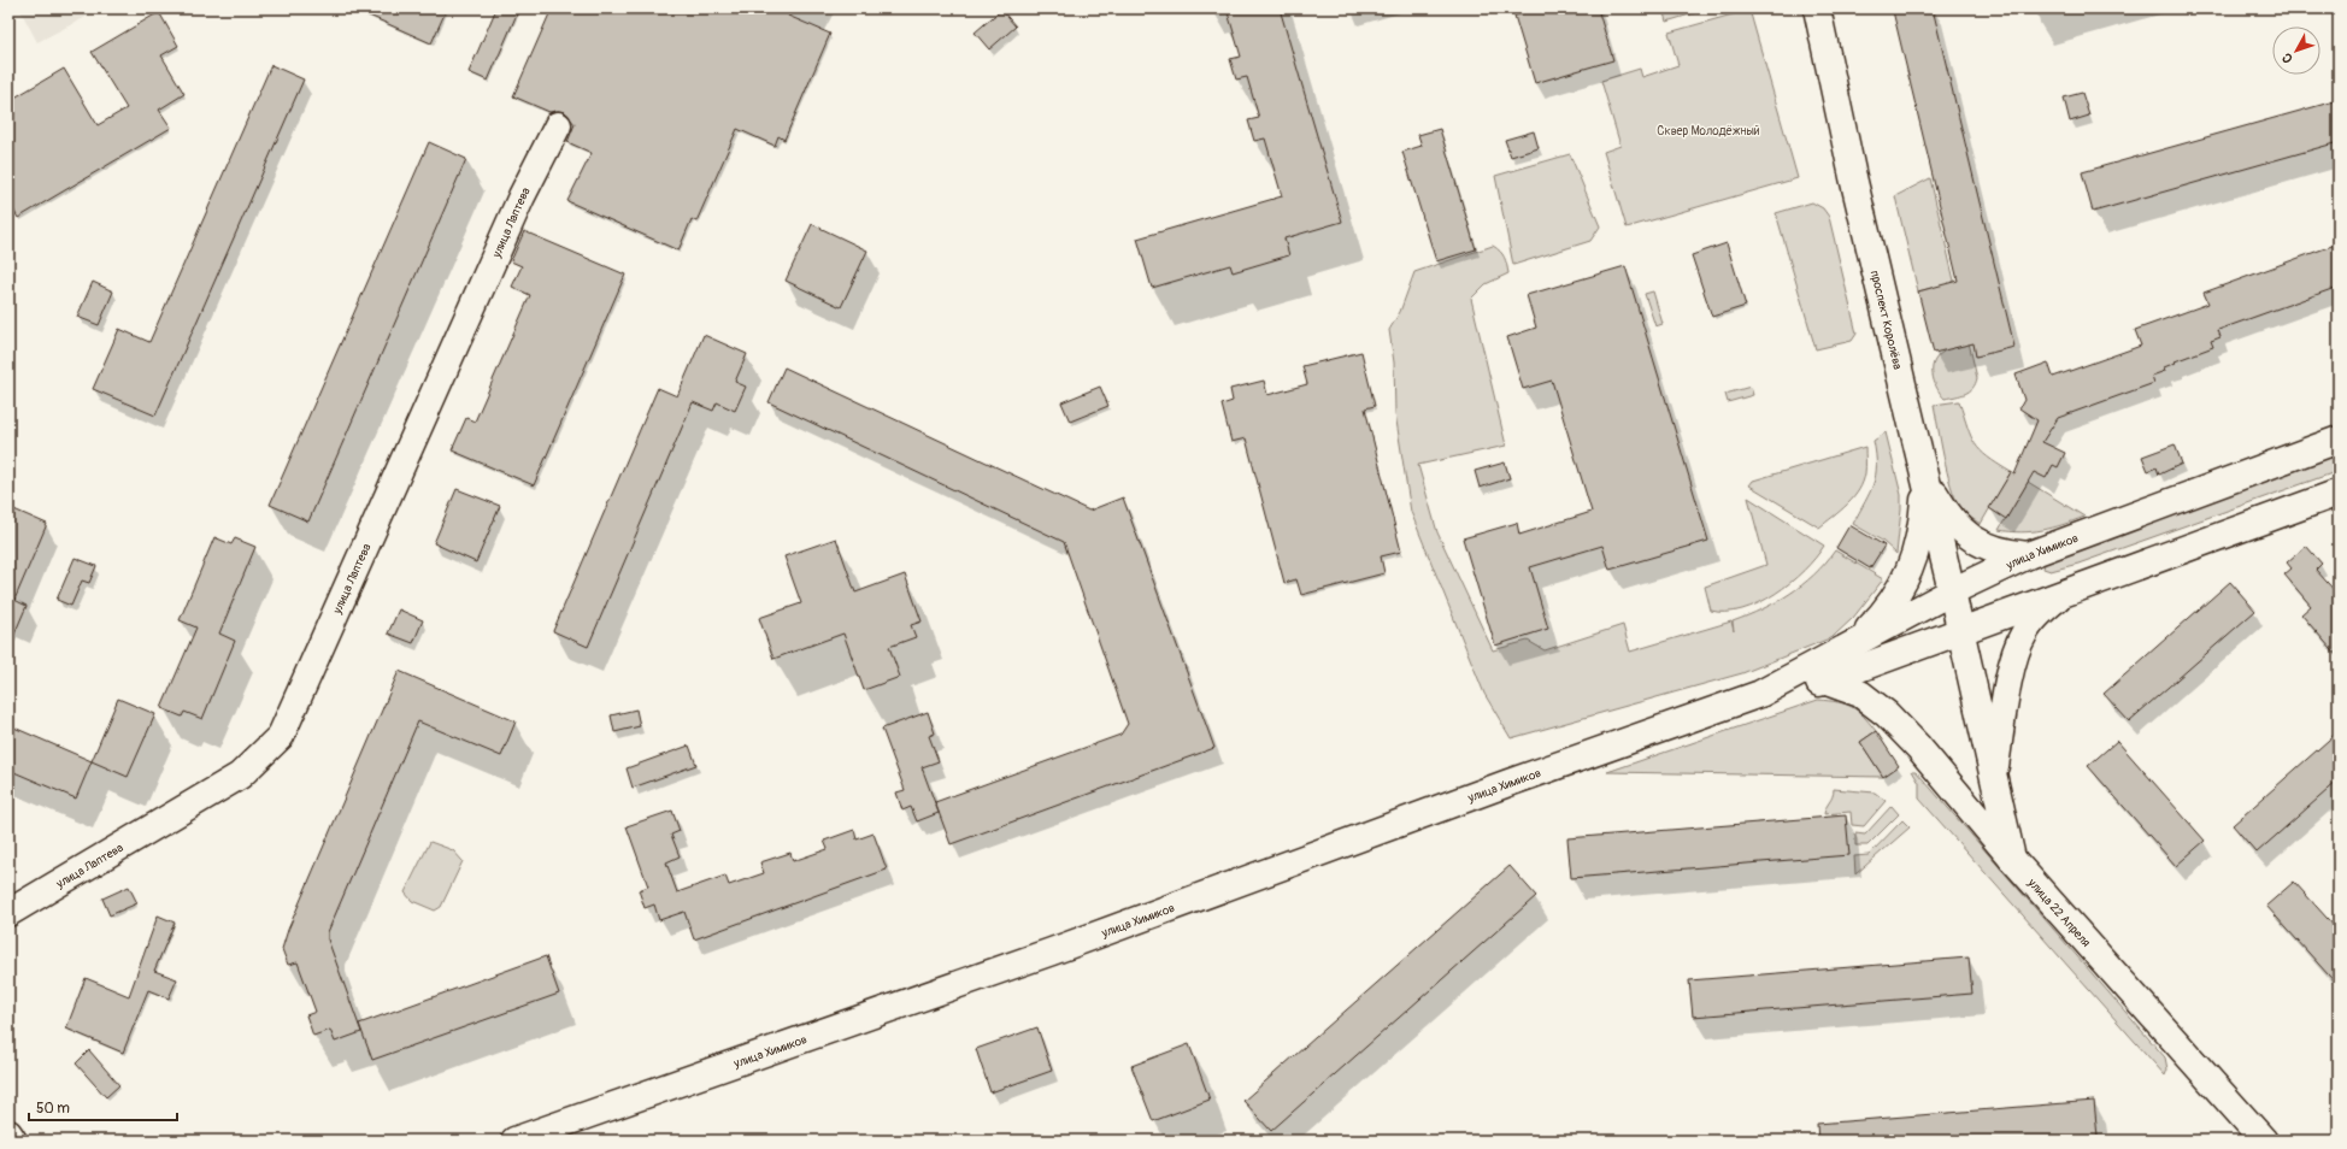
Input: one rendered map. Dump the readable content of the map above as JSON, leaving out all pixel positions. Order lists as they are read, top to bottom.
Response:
{
  "streets": {
    "main road": [
      "улица Лаптева",
      "проспект Королёва",
      "улица Химиков",
      "улица 22 Апреля"
    ]
  },
  "crossings": [
    ["проспект Королёва", "улица Химиков"],
    ["проспект Королёва", "улица 22 Апреля"],
    ["улица Химиков", "улица 22 Апреля"]
  ],
  "parks": ["Сквер Молодёжный"],
  "scale_bar": "50 m",
  "north": "bottom left"
}
